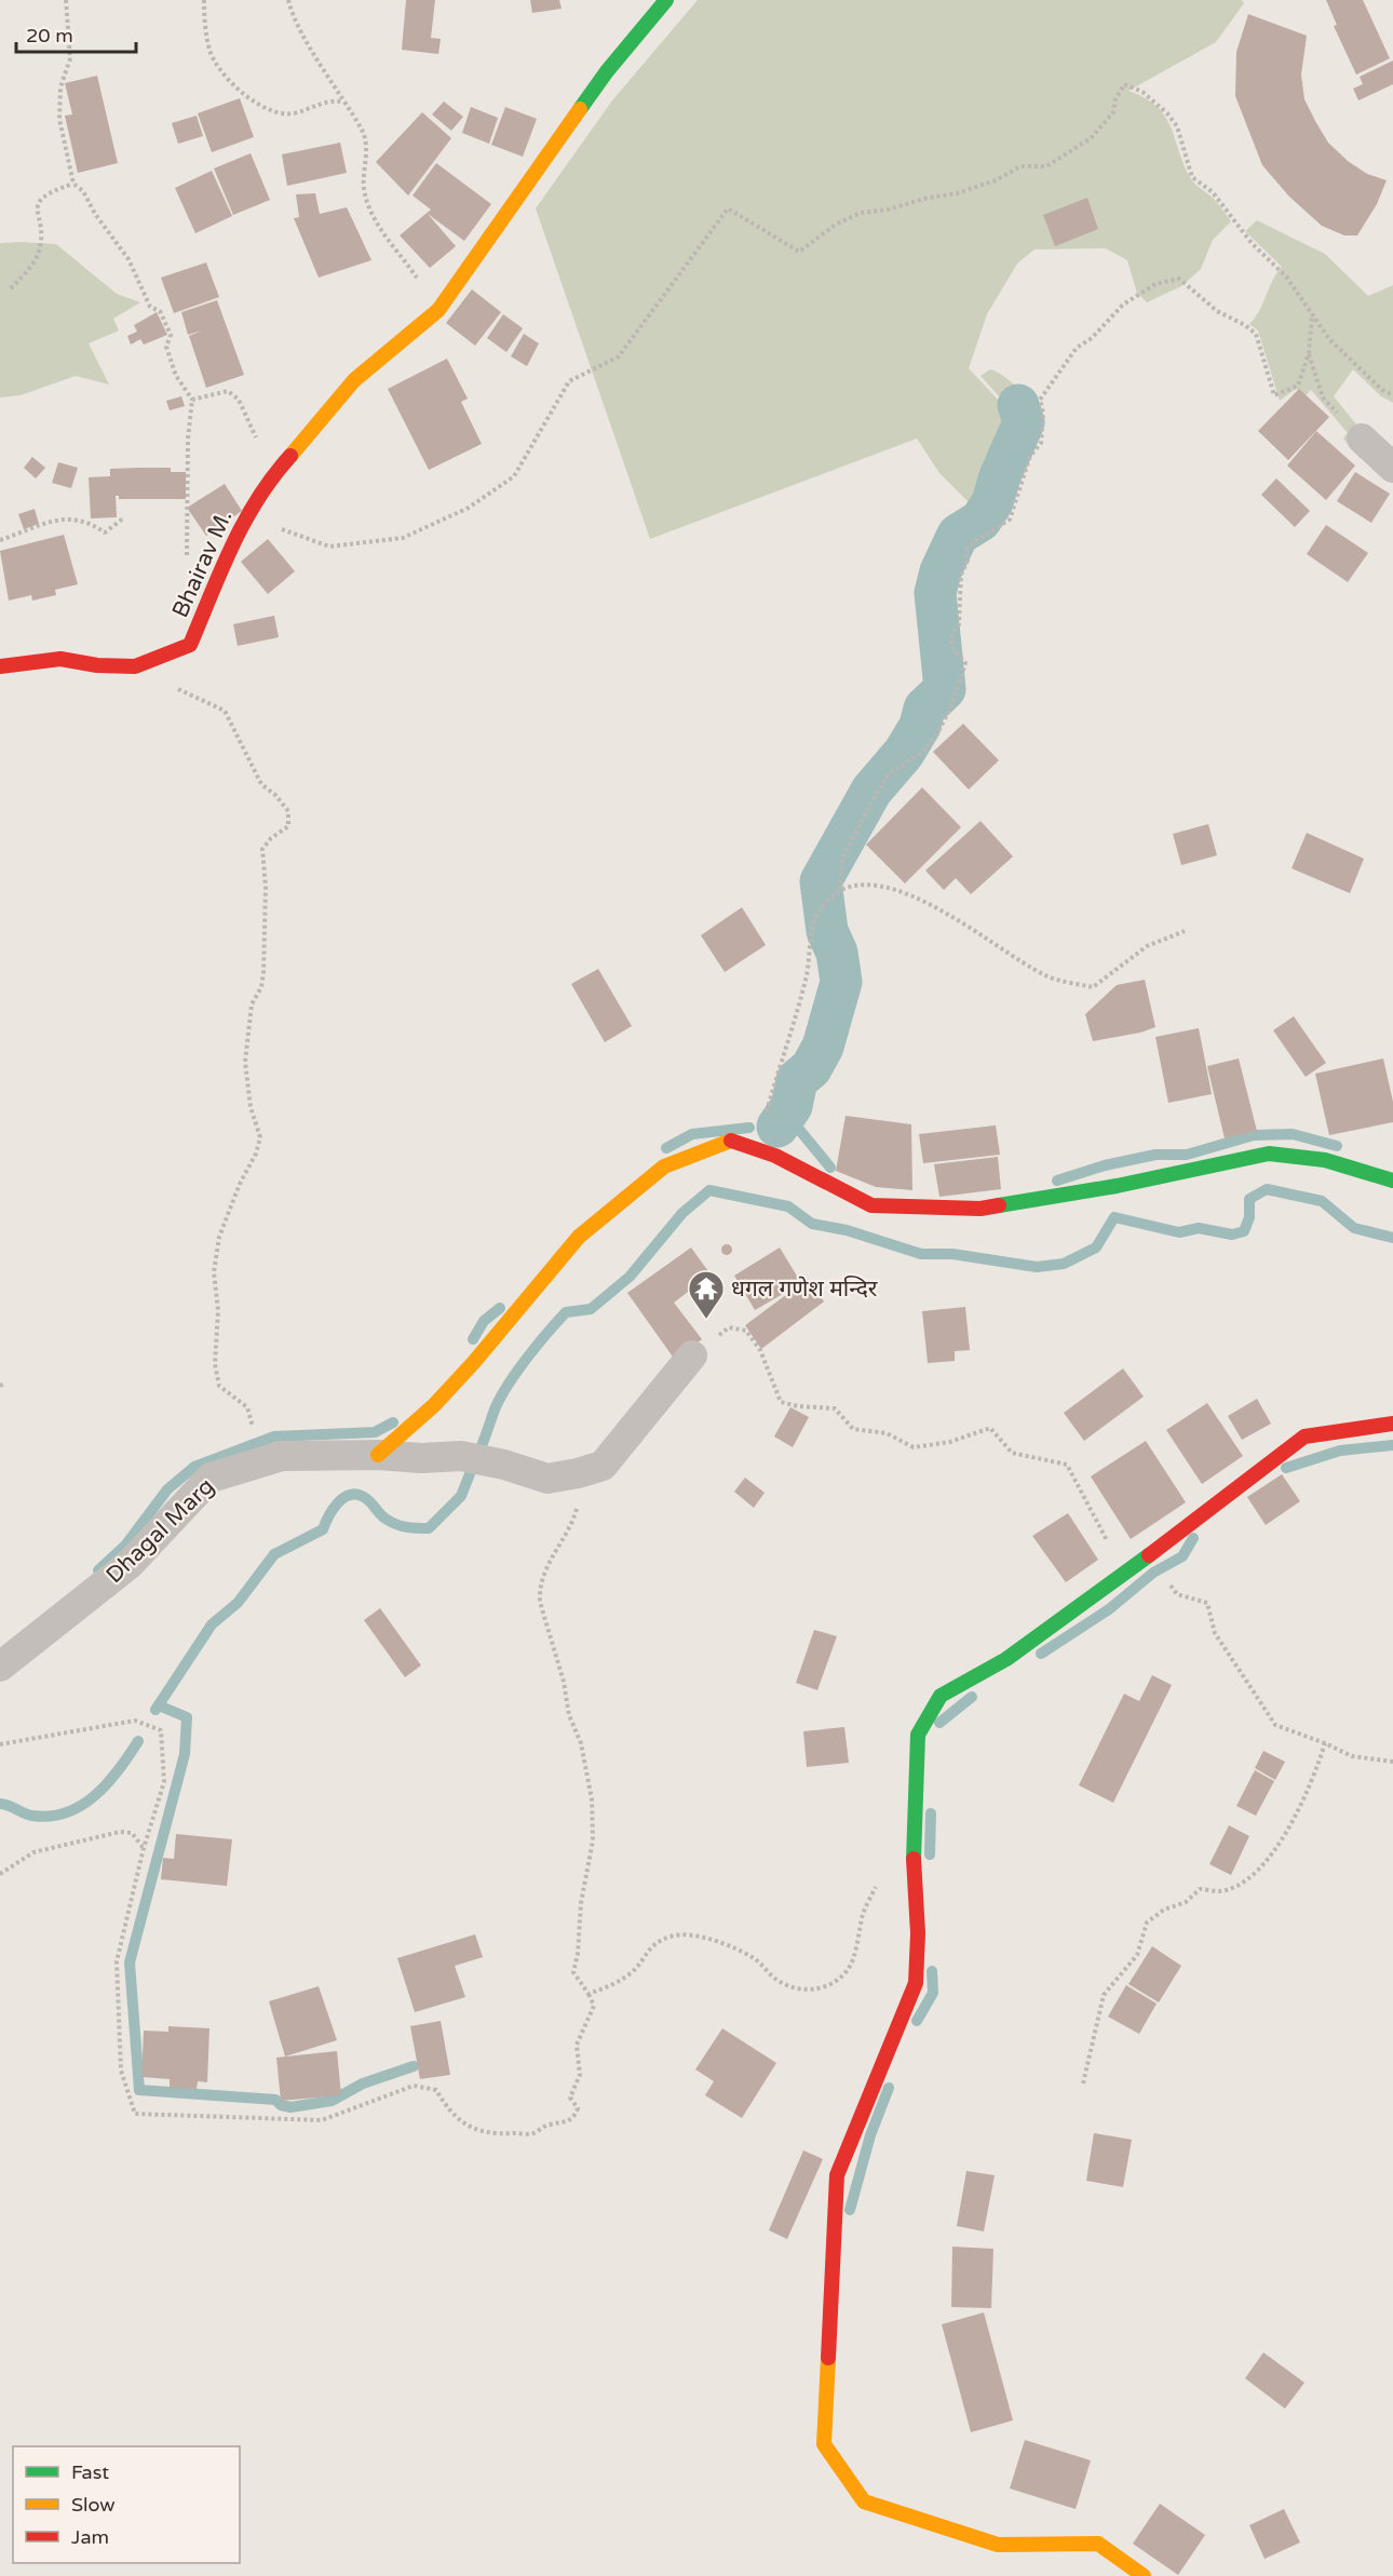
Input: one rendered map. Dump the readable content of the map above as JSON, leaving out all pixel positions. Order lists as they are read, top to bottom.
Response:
{
  "streets": {
    "street": ["Bhairav M.", "Dhagal Marg"]
  },
  "places": {
    "temple": ["धगल गणेश मन्दिर"]
  },
  "legend": ["Fast", "Slow", "Jam"],
  "scale_bar": "20 m"
}
